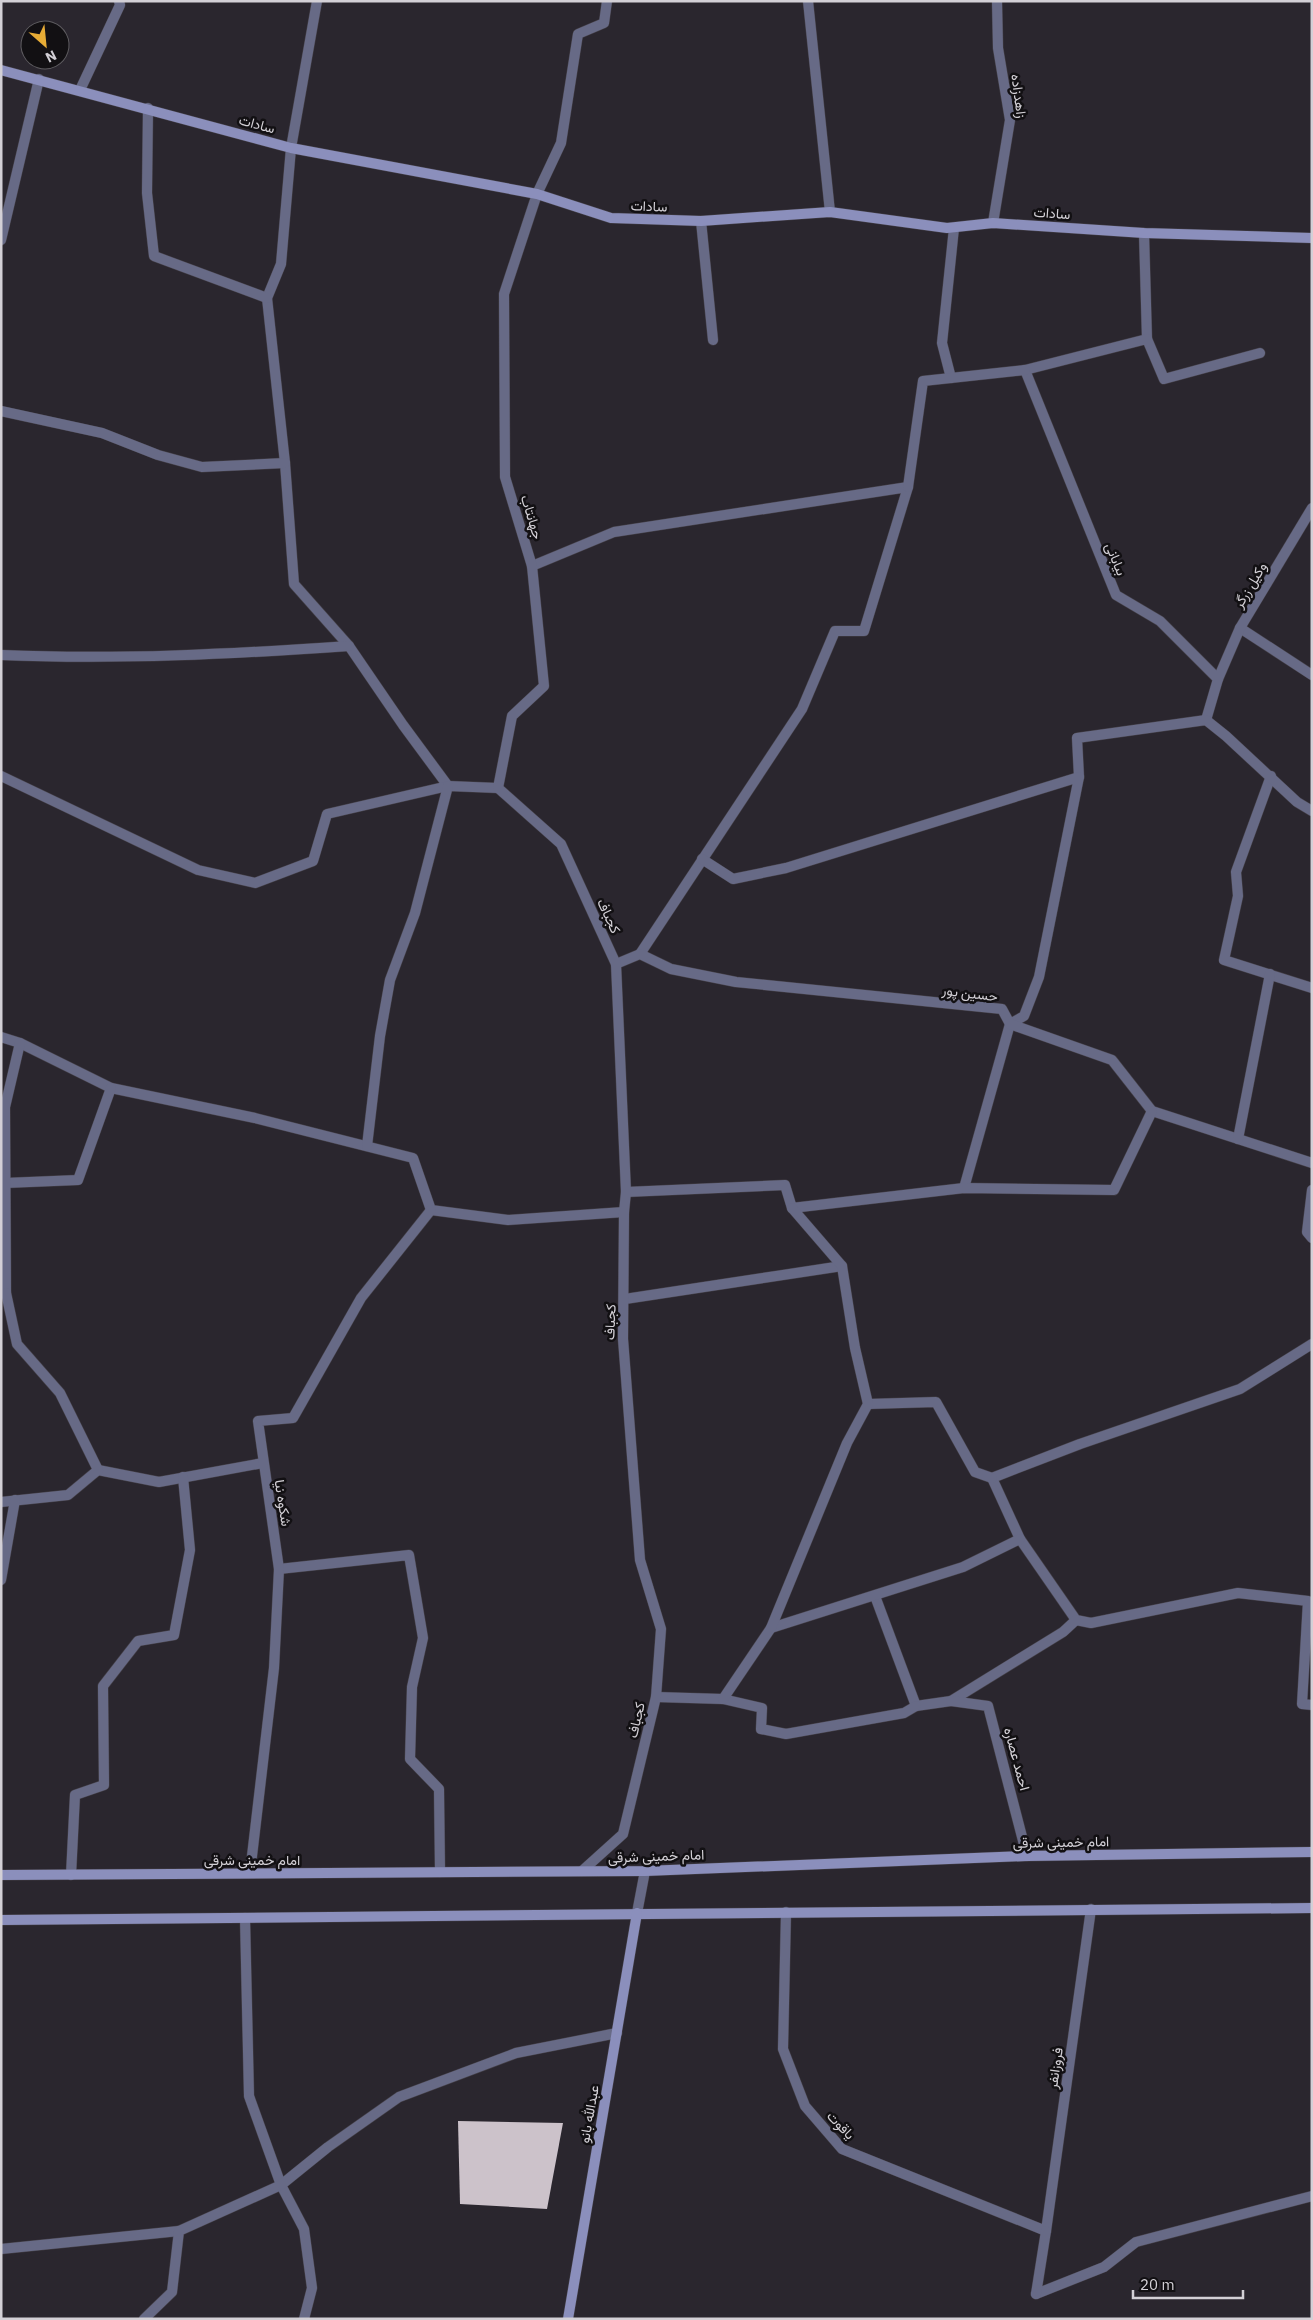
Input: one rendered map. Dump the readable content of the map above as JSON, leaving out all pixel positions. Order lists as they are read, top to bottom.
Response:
{
  "streets": {
    "main road": ["سادات", "امام خمینی شرقی", "عبدالله بانو"],
    "street": [
      "زاهدزاده",
      "جهانتاب",
      "بیابانی",
      "وکیل زرگر",
      "کجباف",
      "حسین پور",
      "شکوه نیا",
      "احمد عصاره",
      "فروزانفر",
      "یاقوت"
    ]
  },
  "crossings": [
    ["زاهدزاده", "سادات"],
    ["سادات", "جهانتاب"],
    ["جهانتاب", "کجباف"],
    ["بیابانی", "وکیل زرگر"],
    ["کجباف", "امام خمینی شرقی"],
    ["شکوه نیا", "امام خمینی شرقی"],
    ["احمد عصاره", "امام خمینی شرقی"],
    ["فروزانفر", "یاقوت"]
  ],
  "scale_bar": "20 m",
  "north": "bottom right"
}
